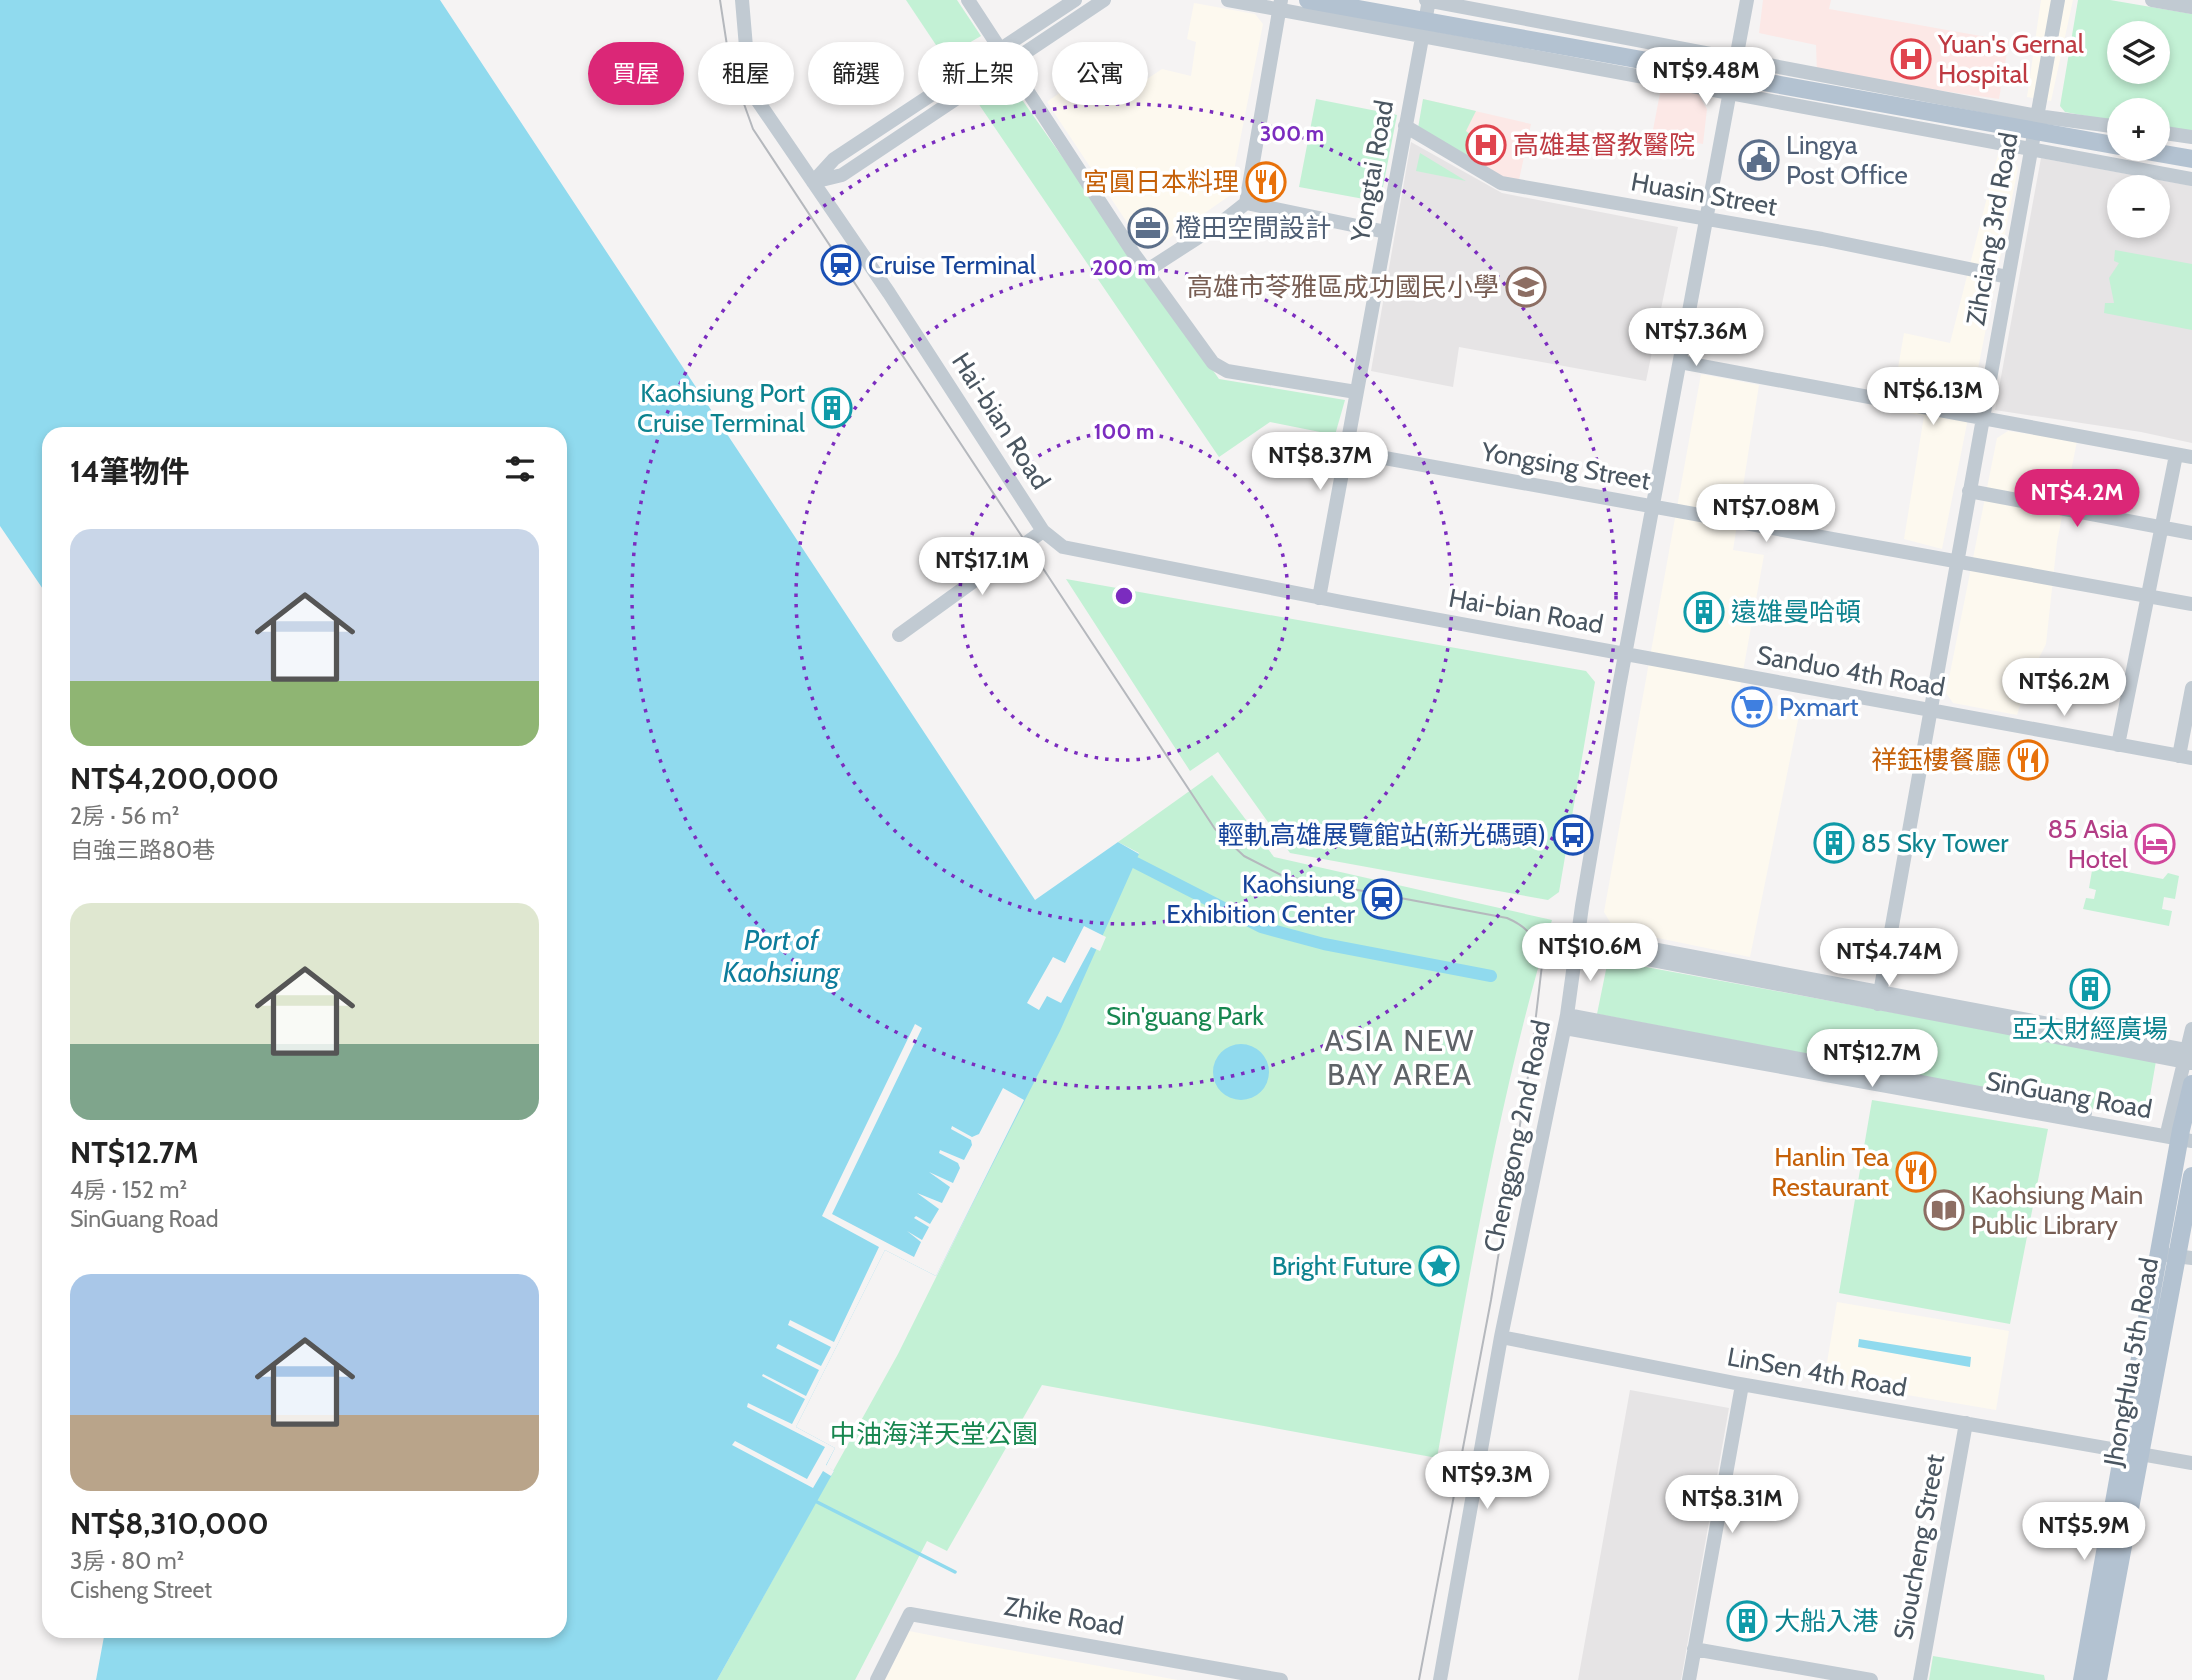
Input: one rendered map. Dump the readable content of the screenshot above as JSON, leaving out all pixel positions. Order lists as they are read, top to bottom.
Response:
{
  "streets": {
    "main road": ["JhongHua 5th Road"],
    "street": [
      "Yongtai Road",
      "Huasin Street",
      "Zihciang 3rd Road",
      "Hai-bian Road",
      "Yongsing Street",
      "Sanduo 4th Road",
      "SinGuang Road",
      "Chenggong 2nd Road",
      "LinSen 4th Road",
      "Sioucheng Street",
      "Zhike Road"
    ]
  },
  "crossings": [
    ["Yongtai Road", "Huasin Street"],
    ["Yongtai Road", "Hai-bian Road"],
    ["Yongtai Road", "Yongsing Street"],
    ["Huasin Street", "Zihciang 3rd Road"],
    ["Zihciang 3rd Road", "Yongsing Street"],
    ["Zihciang 3rd Road", "Sanduo 4th Road"],
    ["Hai-bian Road", "Sanduo 4th Road"],
    ["SinGuang Road", "Chenggong 2nd Road"],
    ["SinGuang Road", "JhongHua 5th Road"],
    ["Chenggong 2nd Road", "LinSen 4th Road"],
    ["JhongHua 5th Road", "LinSen 4th Road"],
    ["LinSen 4th Road", "Sioucheng Street"]
  ],
  "districts": ["ASIA NEW BAY AREA"],
  "water": ["Port of Kaohsiung"],
  "parks": ["Sin'guang Park", "中油海洋天堂公園"],
  "places": {
    "hospital": ["Yuan's Gernal Hospital", "高雄基督教醫院"],
    "public building": ["Lingya Post Office"],
    "restaurant": ["宮圓日本料理", "祥鈺樓餐廳", "Hanlin Tea Restaurant"],
    "office": ["橙田空間設計"],
    "station": ["Cruise Terminal", "Kaohsiung Exhibition Center"],
    "school or university": ["高雄市苓雅區成功國民小學"],
    "building": [
      "Kaohsiung Port Cruise Terminal",
      "遠雄曼哈頓",
      "85 Sky Tower",
      "亞太財經廣場",
      "大船入港"
    ],
    "supermarket": ["Pxmart"],
    "bus stop": ["輕軌高雄展覽館站(新光碼頭)"],
    "hotel": ["85 Asia Hotel"],
    "library": ["Kaohsiung Main Public Library"],
    "place": ["Bright Future"]
  },
  "page": {
    "map_buttons": ["+", "−"],
    "chip": [
      "買屋",
      "租屋",
      "篩選",
      "新上架",
      "公寓"
    ],
    "price": [
      "NT$9.48M",
      "NT$7.36M",
      "NT$6.13M",
      "NT$8.37M",
      "NT$4.2M",
      "NT$7.08M",
      "NT$17.1M",
      "NT$6.2M",
      "NT$10.6M",
      "NT$4.74M",
      "NT$12.7M",
      "NT$9.3M",
      "NT$8.31M",
      "NT$5.9M"
    ],
    "heading": "14筆物件",
    "list": [
      {
        "name": "NT$4,200,000",
        "note": "2房 · 56 m² · 自強三路80巷"
      },
      {
        "name": "NT$12.7M",
        "note": "4房 · 152 m² · SinGuang Road"
      },
      {
        "name": "NT$8,310,000",
        "note": "3房 · 80 m² · Cisheng Street"
      }
    ]
  },
  "rings": ["300 m", "200 m", "100 m"]
}
